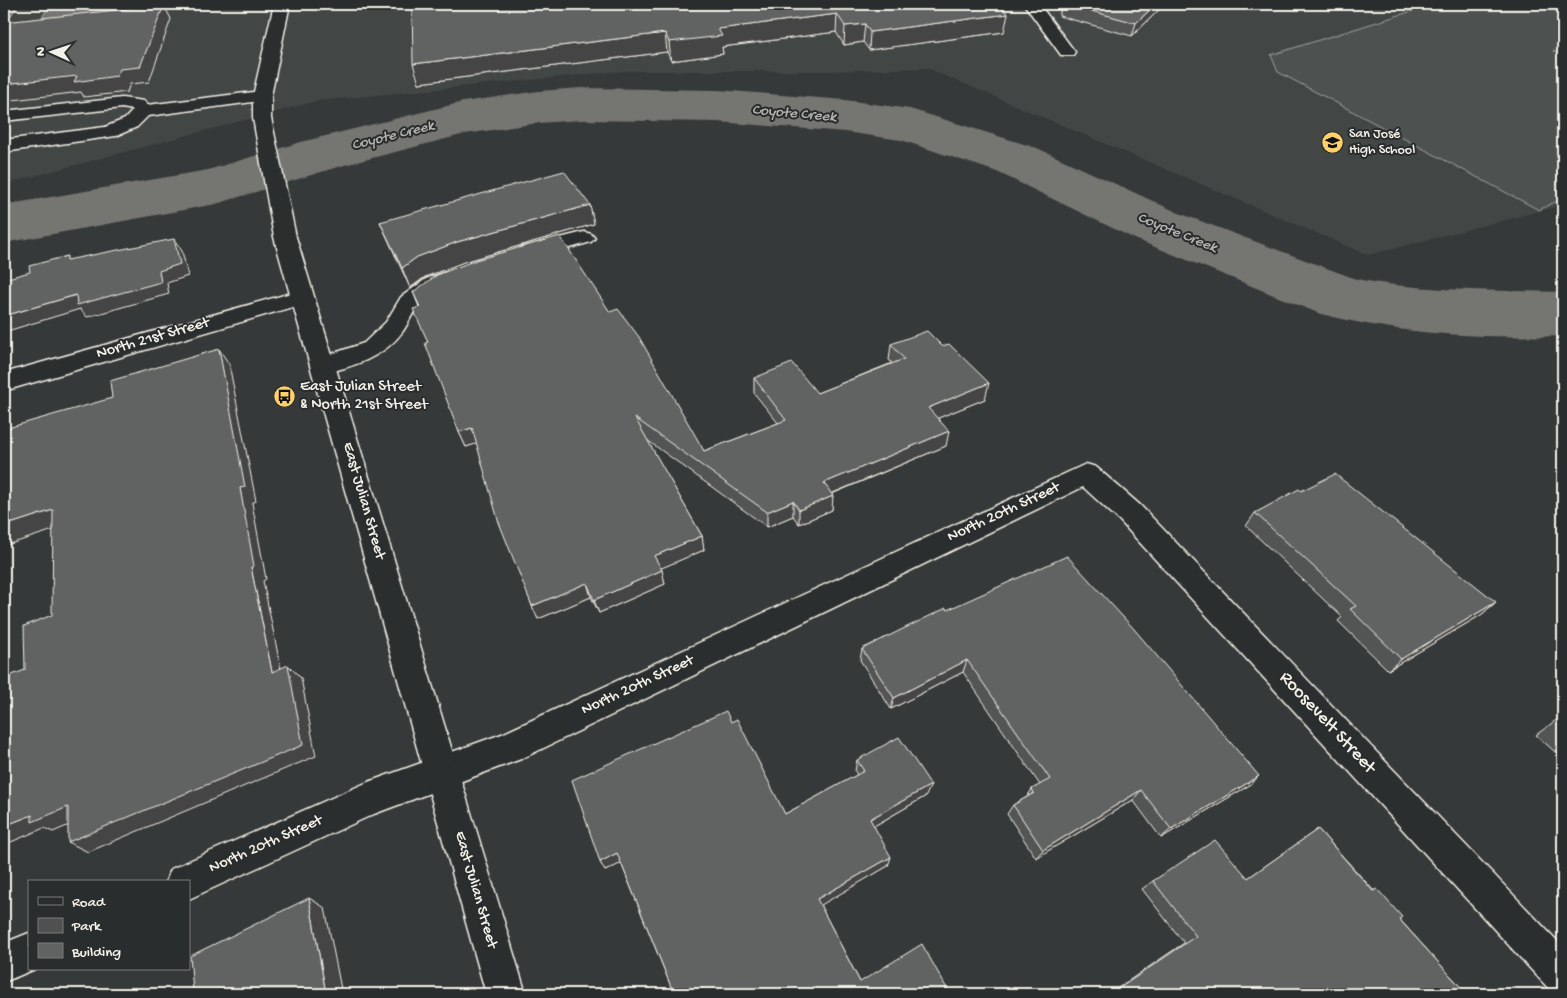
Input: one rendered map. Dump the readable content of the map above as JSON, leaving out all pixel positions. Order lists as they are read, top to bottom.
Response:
{
  "streets": {
    "main road": [
      "North 21st Street",
      "East Julian Street",
      "North 20th Street",
      "Roosevelt Street"
    ]
  },
  "crossings": [
    ["North 21st Street", "East Julian Street"],
    ["East Julian Street", "North 20th Street"],
    ["North 20th Street", "Roosevelt Street"]
  ],
  "water": ["Coyote Creek"],
  "places": {
    "school or university": ["San José High School"],
    "bus stop": ["East Julian Street & North 21st Street"]
  },
  "legend": ["Road", "Park", "Building"],
  "north": "left"
}
